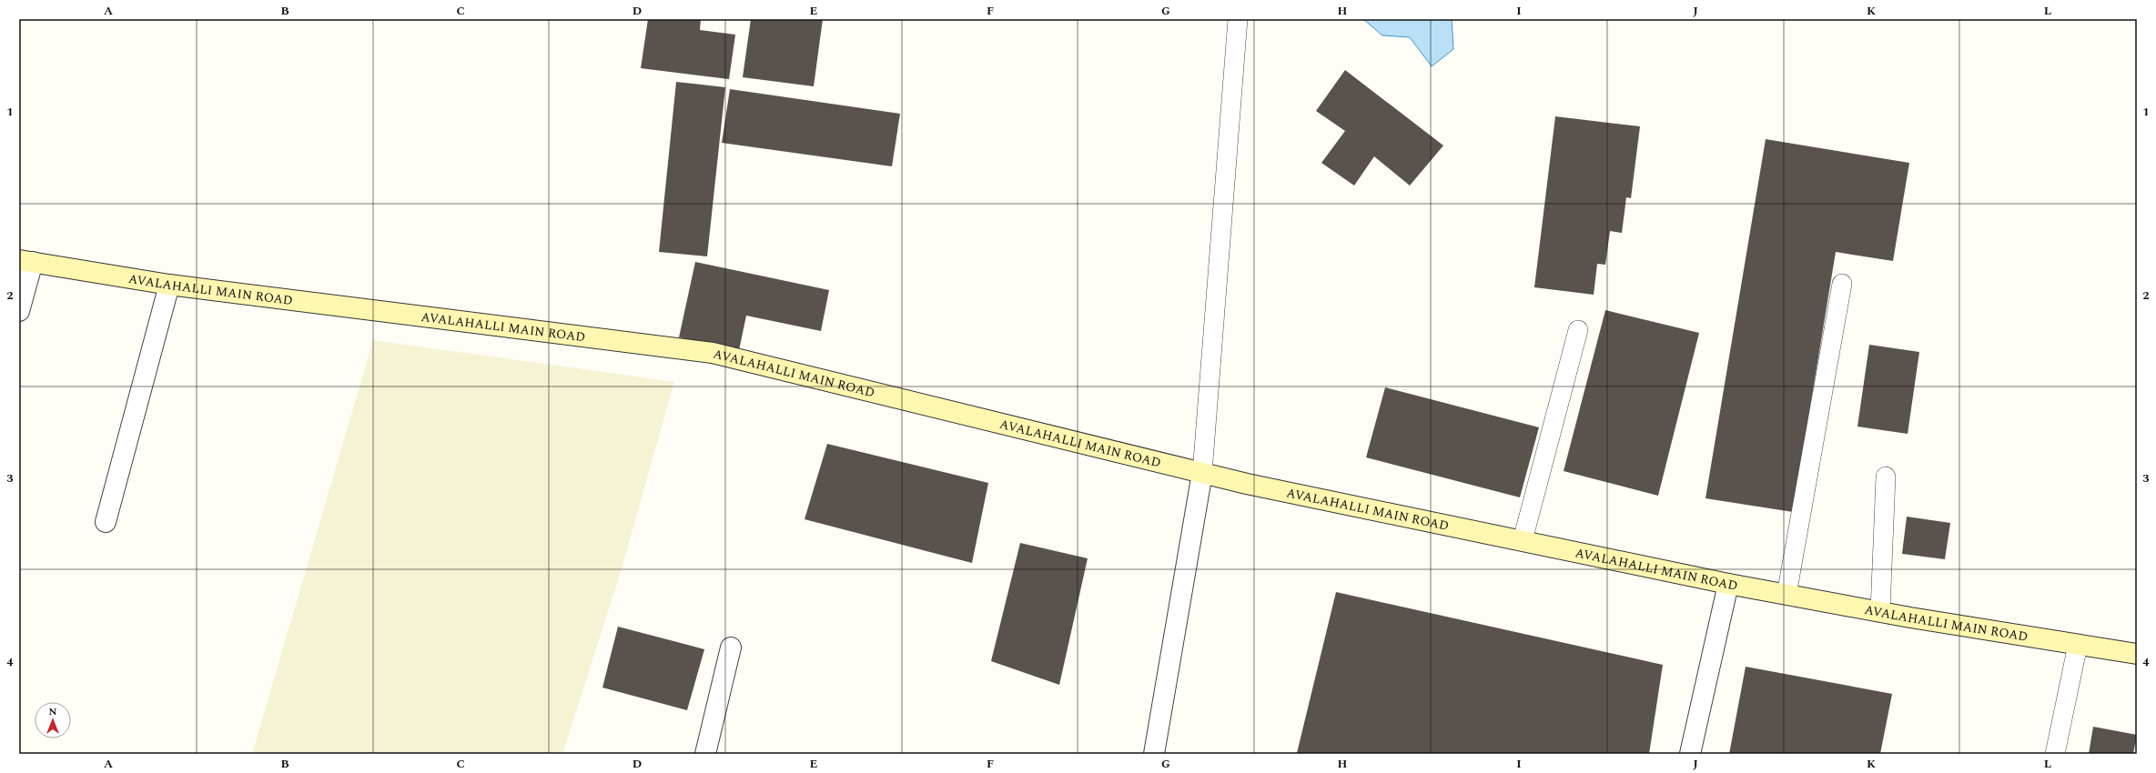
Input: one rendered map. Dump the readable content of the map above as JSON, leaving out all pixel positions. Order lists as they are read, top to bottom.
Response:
{
  "streets": {
    "main road": ["AVALAHALLI MAIN ROAD"]
  },
  "north": "top",
  "grid": {
    "columns": [
      "A",
      "B",
      "C",
      "D",
      "E",
      "F",
      "G",
      "H",
      "I",
      "J",
      "K",
      "L"
    ],
    "rows": [
      "1",
      "2",
      "3",
      "4"
    ]
  }
}
